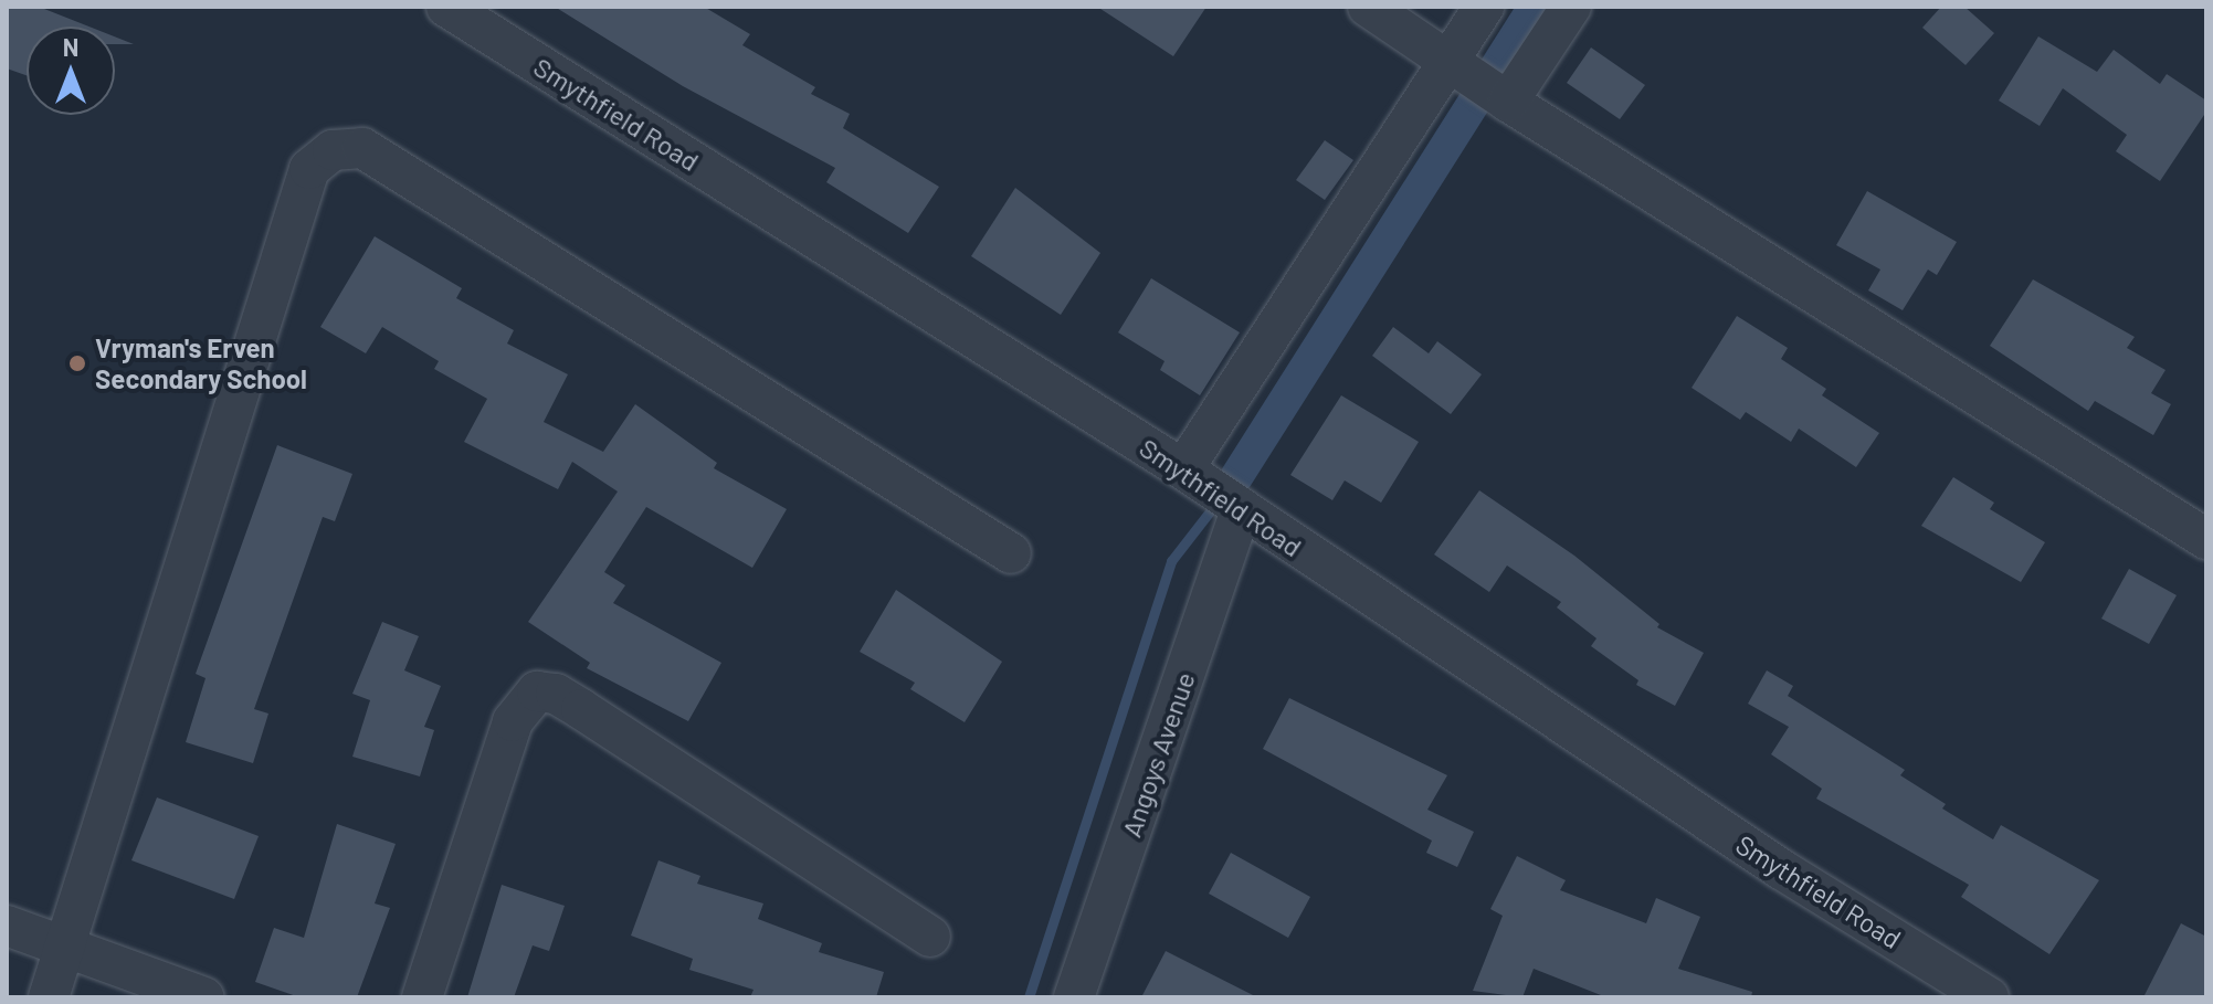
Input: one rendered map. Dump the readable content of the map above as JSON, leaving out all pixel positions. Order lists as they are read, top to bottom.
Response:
{
  "streets": {
    "street": ["Smythfield Road", "Angoys Avenue"]
  },
  "crossings": [
    ["Smythfield Road", "Angoys Avenue"]
  ],
  "places": ["Vryman's Erven Secondary School"],
  "north": "top"
}
